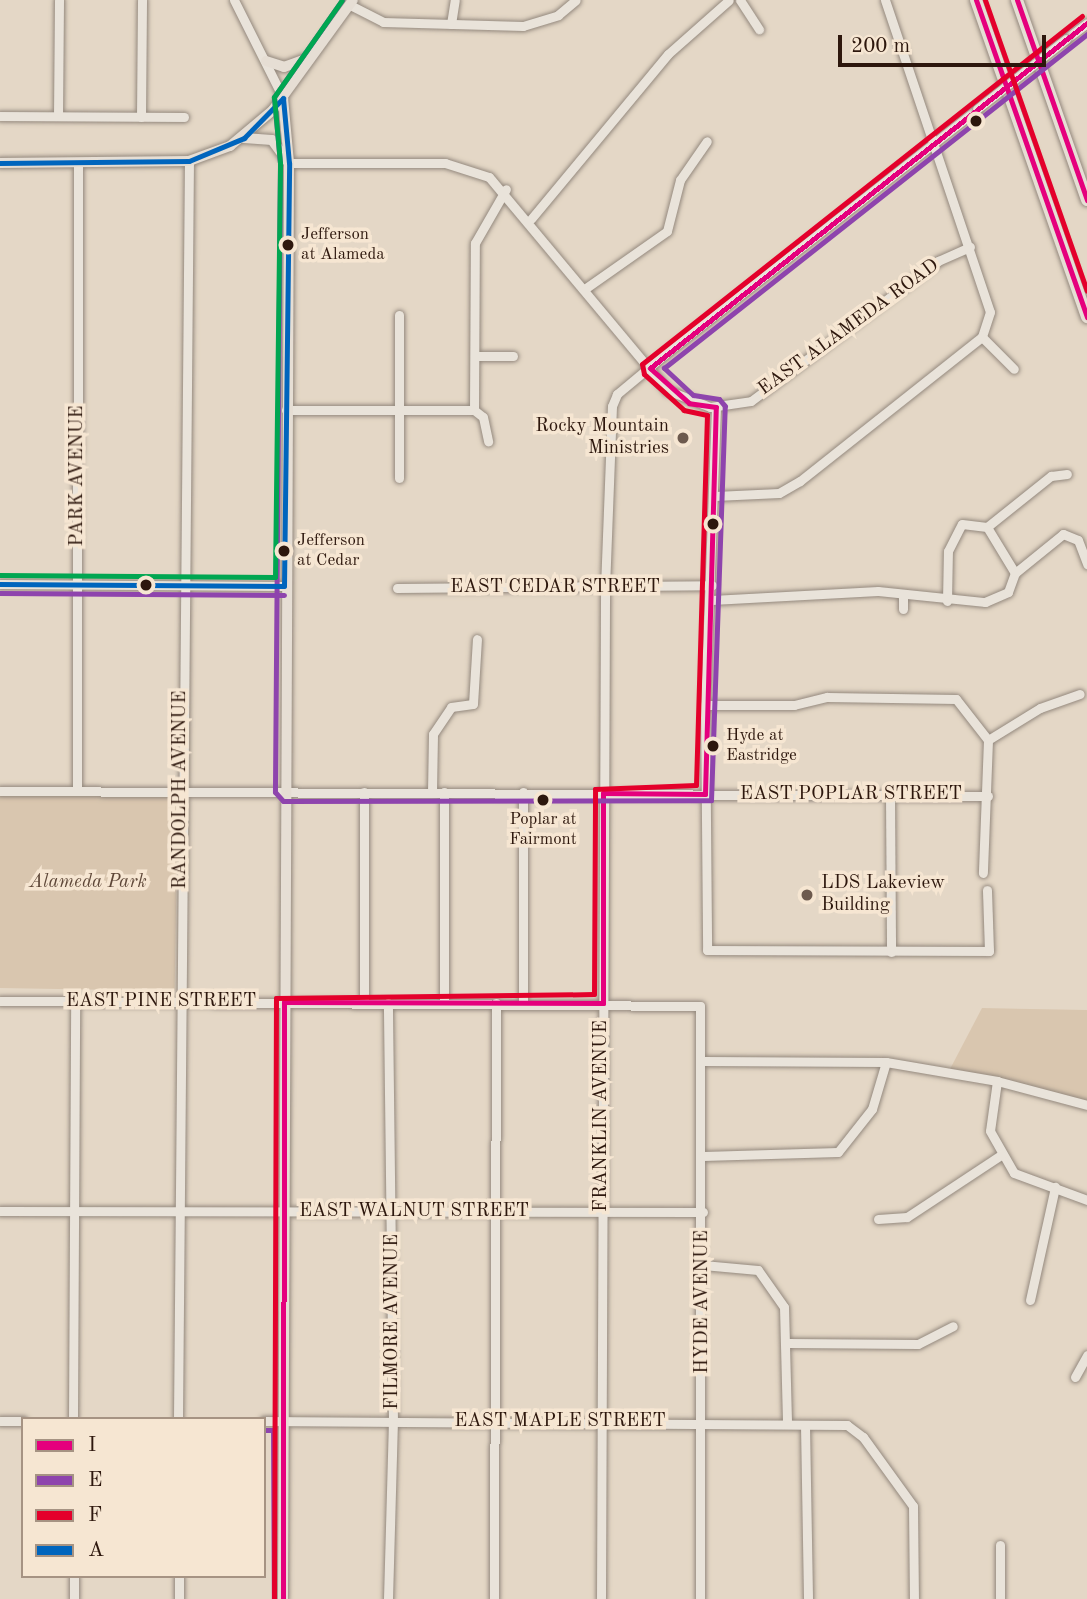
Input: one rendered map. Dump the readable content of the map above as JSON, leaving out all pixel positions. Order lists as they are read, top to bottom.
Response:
{
  "streets": {
    "street": [
      "EAST ALAMEDA ROAD",
      "PARK AVENUE",
      "EAST CEDAR STREET",
      "RANDOLPH AVENUE",
      "EAST POPLAR STREET",
      "EAST PINE STREET",
      "FRANKLIN AVENUE",
      "EAST WALNUT STREET",
      "HYDE AVENUE",
      "FILMORE AVENUE",
      "EAST MAPLE STREET"
    ]
  },
  "crossings": [
    ["EAST ALAMEDA ROAD", "FRANKLIN AVENUE"],
    ["PARK AVENUE", "EAST POPLAR STREET"],
    ["EAST CEDAR STREET", "FRANKLIN AVENUE"],
    ["RANDOLPH AVENUE", "EAST POPLAR STREET"],
    ["RANDOLPH AVENUE", "EAST PINE STREET"],
    ["RANDOLPH AVENUE", "EAST WALNUT STREET"],
    ["EAST POPLAR STREET", "FRANKLIN AVENUE"],
    ["EAST PINE STREET", "FRANKLIN AVENUE"],
    ["EAST PINE STREET", "HYDE AVENUE"],
    ["EAST PINE STREET", "FILMORE AVENUE"],
    ["FRANKLIN AVENUE", "EAST WALNUT STREET"],
    ["FRANKLIN AVENUE", "EAST MAPLE STREET"],
    ["EAST WALNUT STREET", "HYDE AVENUE"],
    ["EAST WALNUT STREET", "FILMORE AVENUE"],
    ["HYDE AVENUE", "EAST MAPLE STREET"],
    ["FILMORE AVENUE", "EAST MAPLE STREET"]
  ],
  "parks": ["Alameda Park"],
  "places": [
    "Jefferson at Alameda",
    "Rocky Mountain Ministries",
    "Jefferson at Cedar",
    "Hyde at Eastridge",
    "Poplar at Fairmont",
    "LDS Lakeview Building"
  ],
  "lines": [
    "transit line I",
    "transit line E",
    "transit line F",
    "transit line A"
  ],
  "legend": [
    "I",
    "E",
    "F",
    "A"
  ],
  "scale_bar": "200 m"
}
